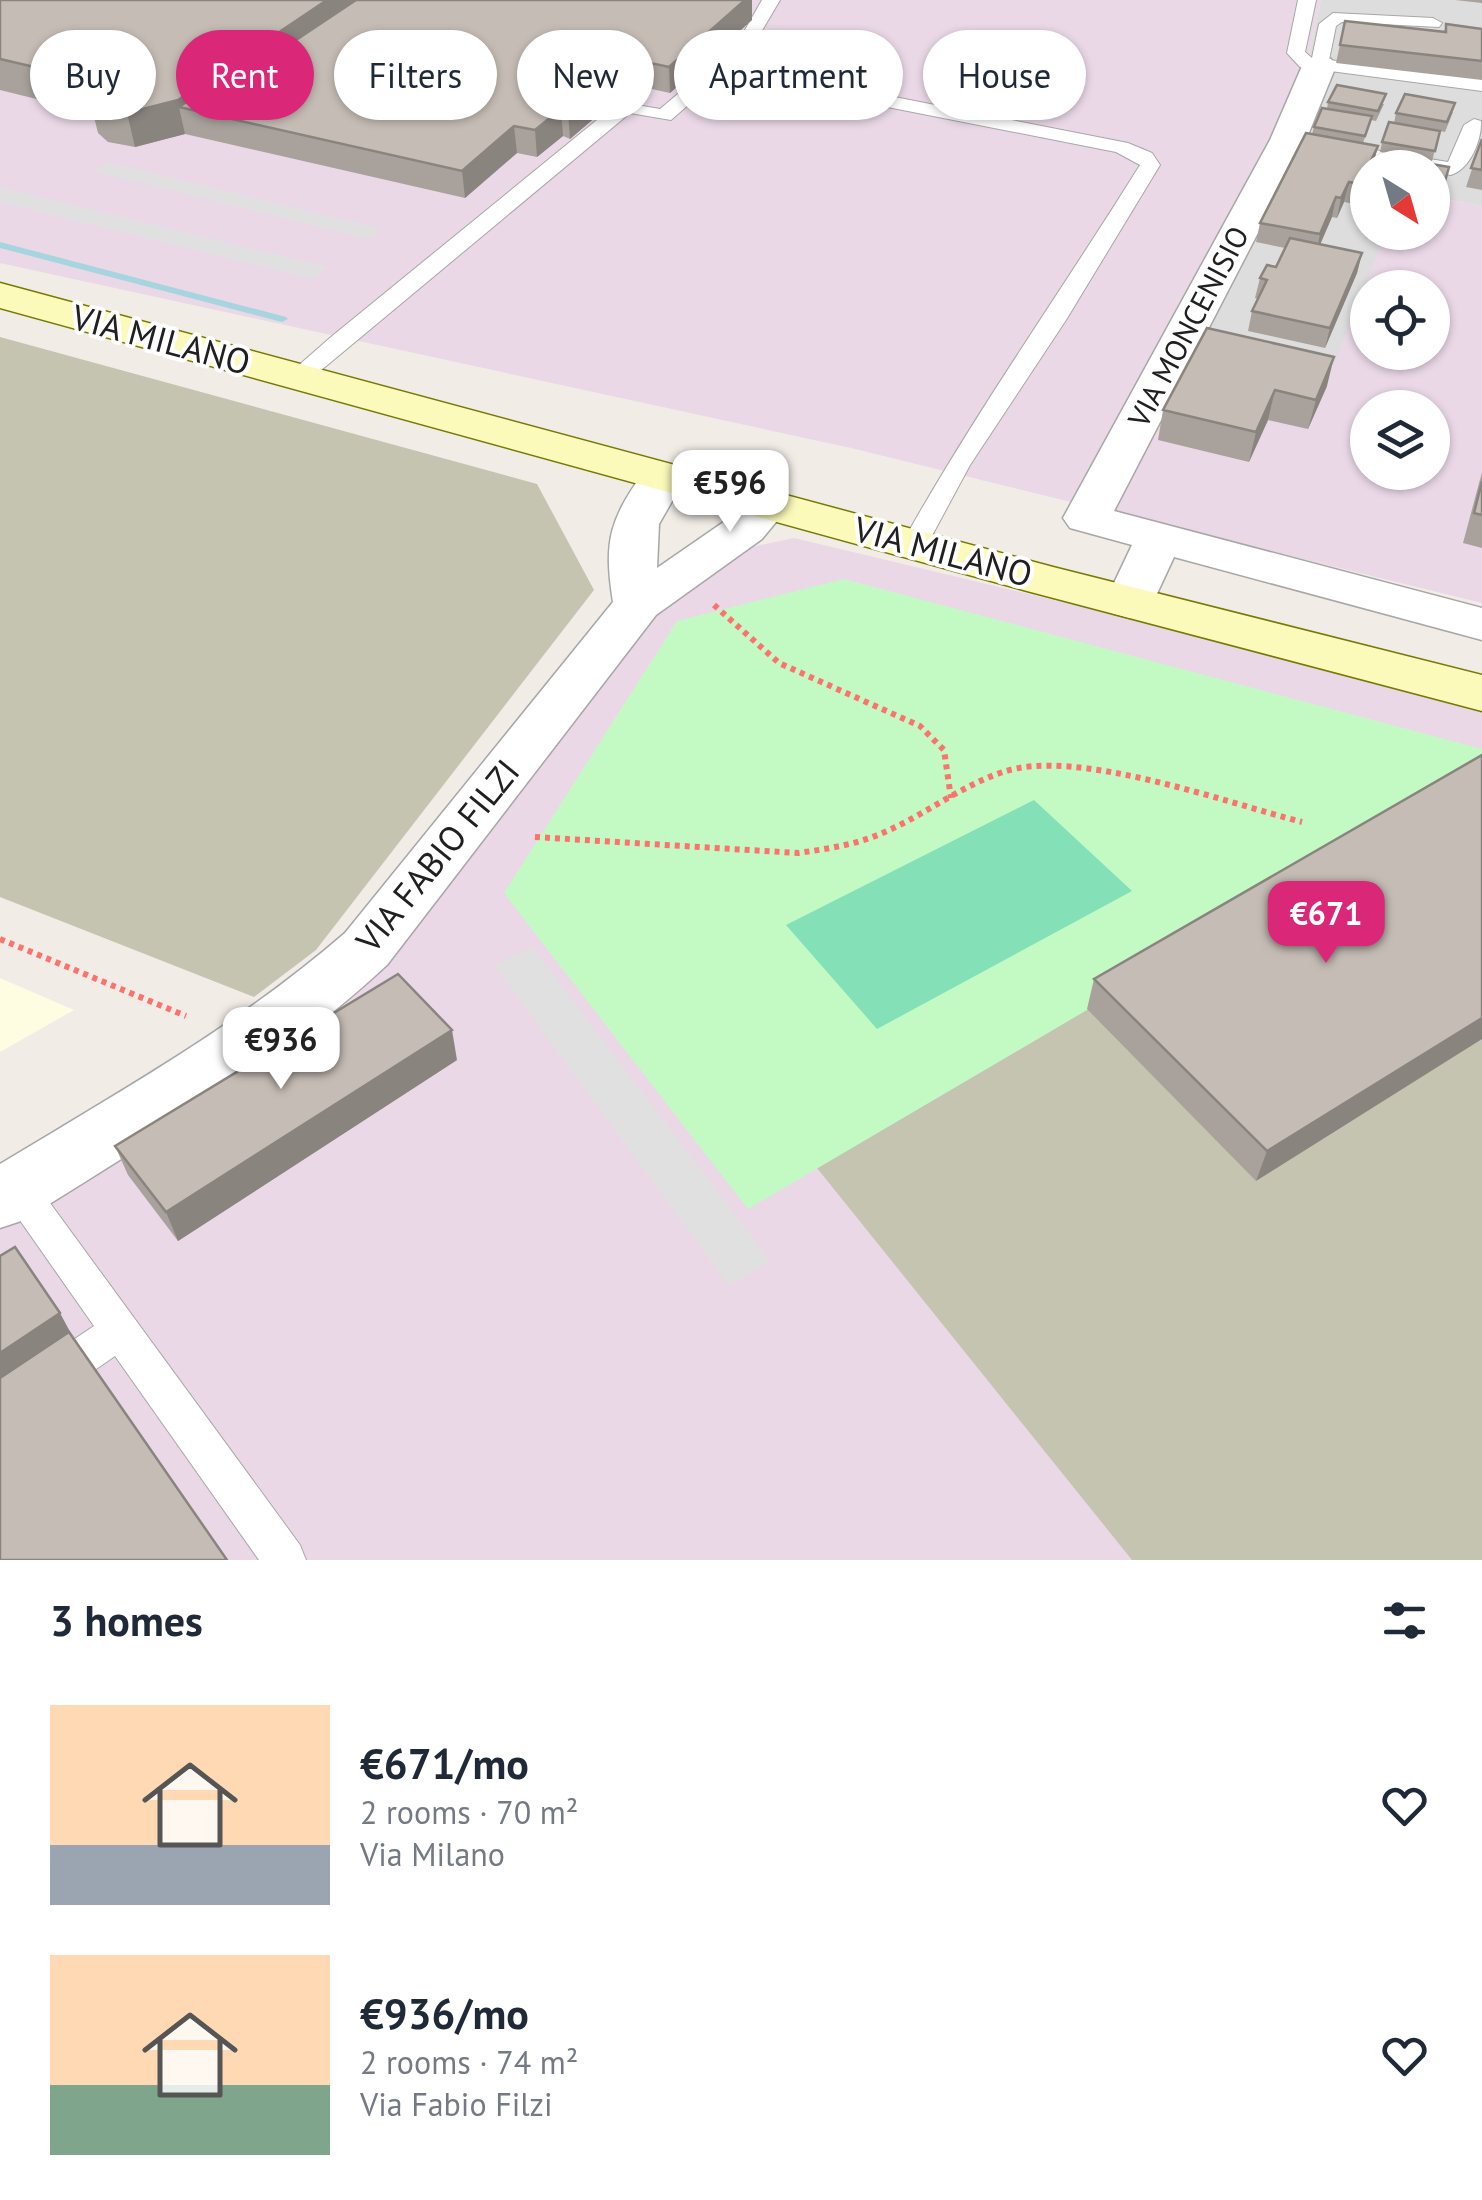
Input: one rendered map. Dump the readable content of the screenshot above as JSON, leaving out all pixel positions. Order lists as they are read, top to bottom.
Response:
{
  "streets": {
    "main road": ["VIA MILANO"],
    "street": ["VIA MONCENISIO", "VIA FABIO FILZI"]
  },
  "crossings": [
    ["VIA MILANO", "VIA FABIO FILZI"]
  ],
  "north": "bottom right",
  "page": {
    "chip": [
      "Buy",
      "Rent",
      "Filters",
      "New",
      "Apartment",
      "House"
    ],
    "price": ["€596", "€671", "€936"],
    "heading": "3 homes",
    "list": [
      {
        "name": "€671/mo",
        "note": "2 rooms · 70 m² · Via Milano"
      },
      {
        "name": "€936/mo",
        "note": "2 rooms · 74 m² · Via Fabio Filzi"
      }
    ]
  }
}
